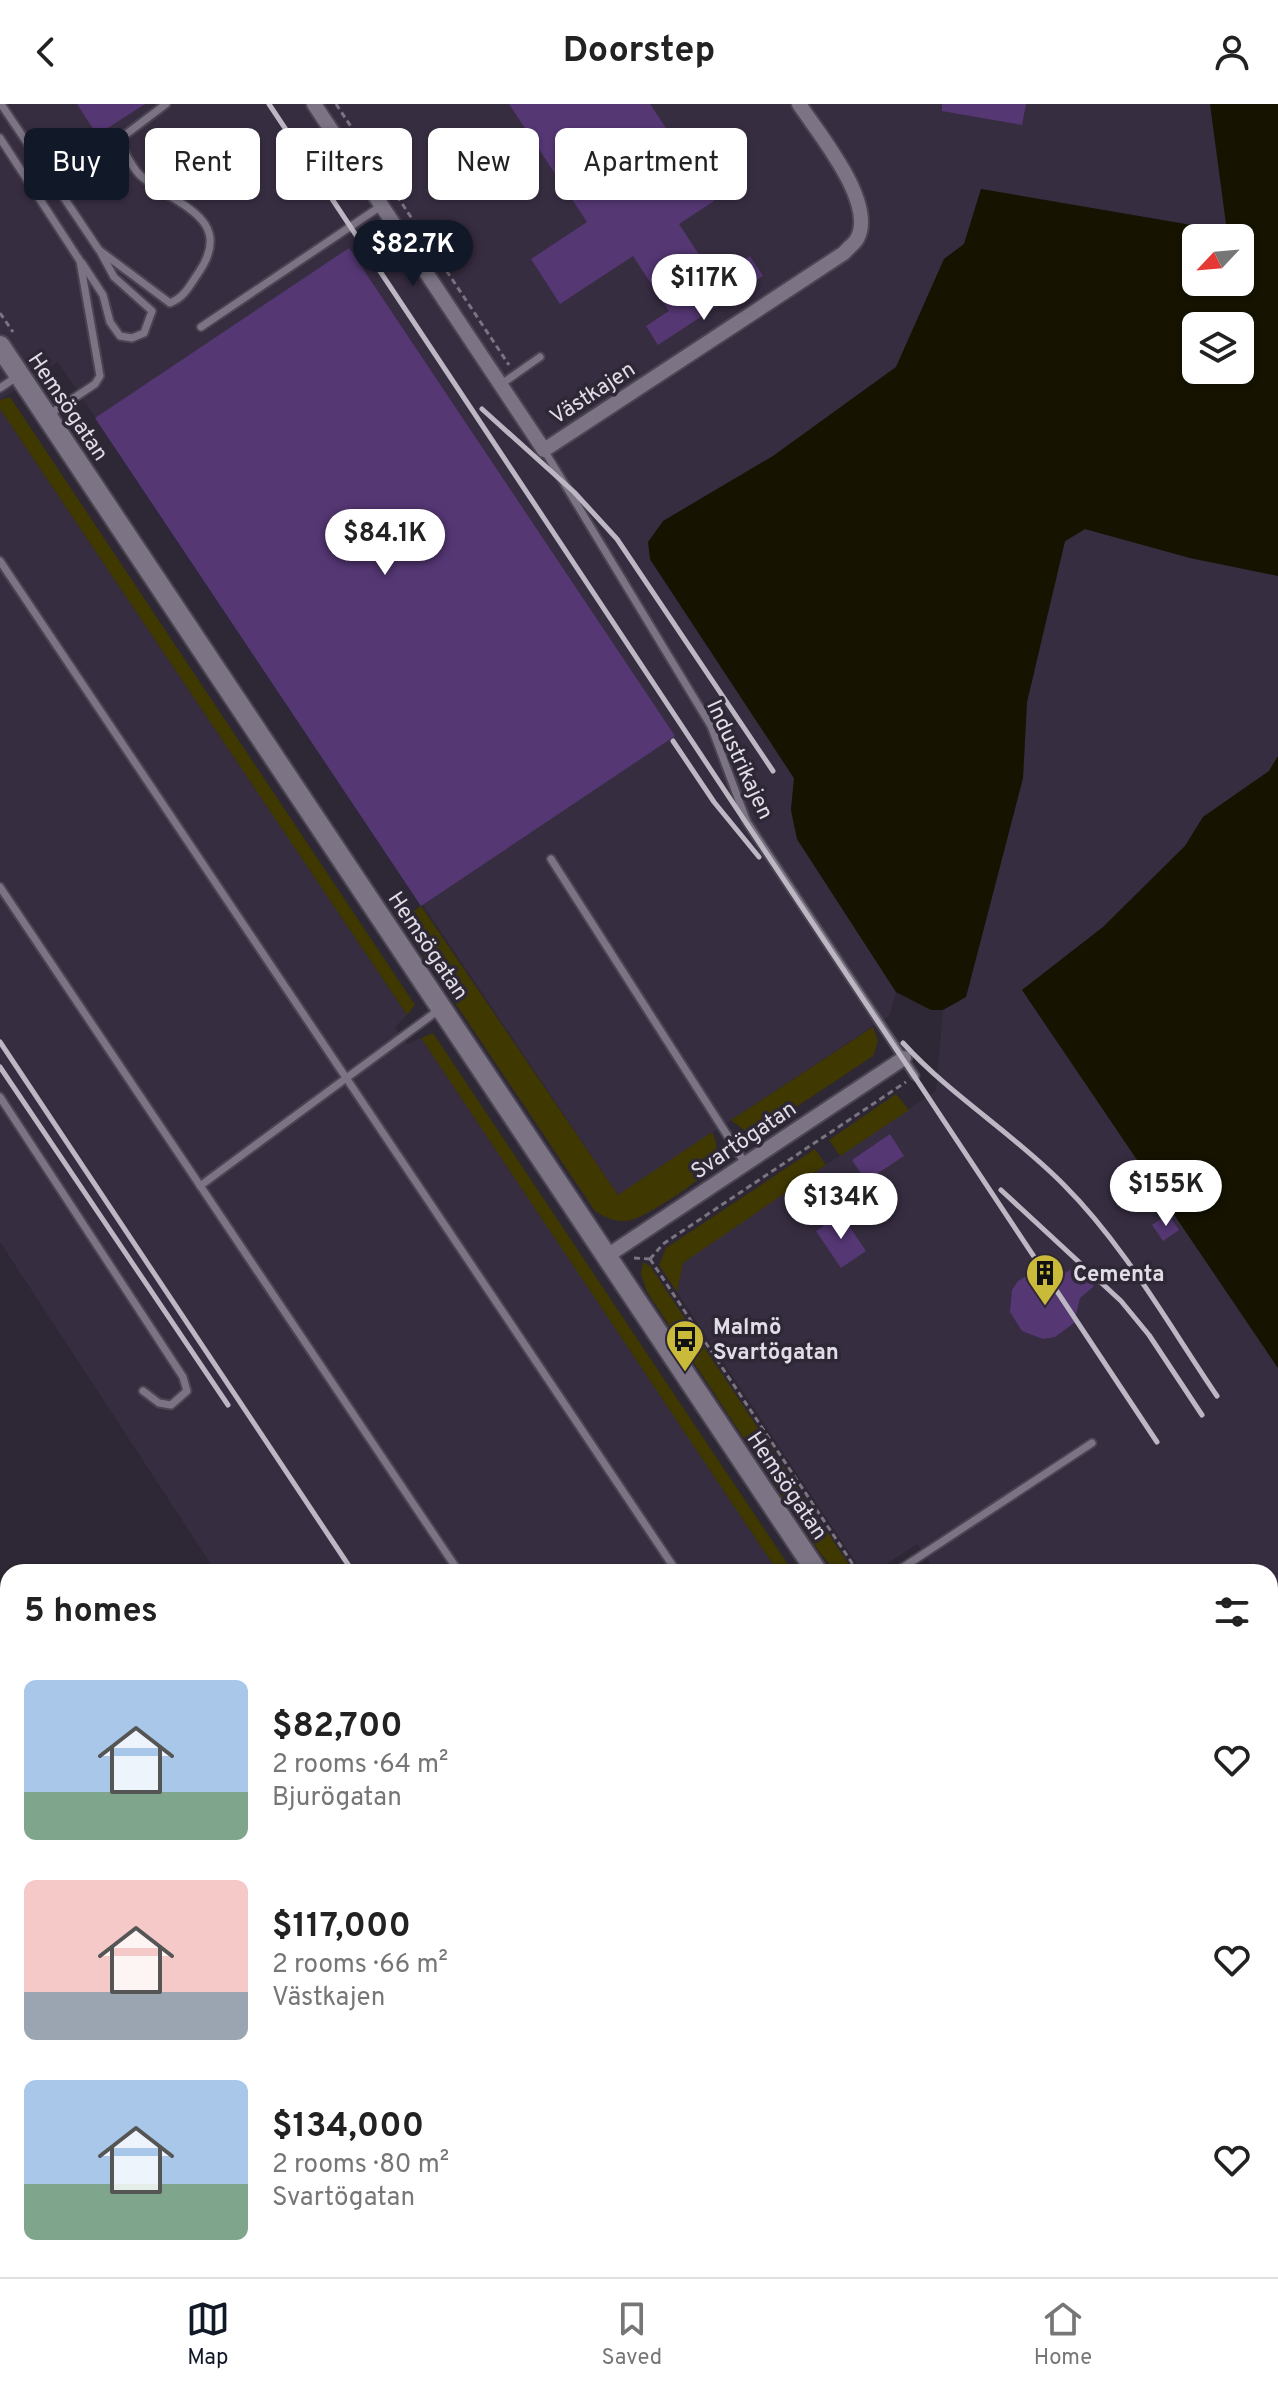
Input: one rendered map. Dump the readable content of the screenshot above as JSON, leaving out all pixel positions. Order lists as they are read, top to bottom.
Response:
{
  "streets": {
    "street": ["Västkajen", "Hemsögatan", "Svartögatan"],
    "lane": ["Industrikajen"]
  },
  "crossings": [
    ["Västkajen", "Industrikajen"],
    ["Hemsögatan", "Svartögatan"],
    ["Industrikajen", "Svartögatan"]
  ],
  "places": {
    "building": ["Cementa"],
    "bus stop": ["Malmö Svartögatan"]
  },
  "north": "bottom left",
  "page": {
    "header": "Doorstep",
    "chip": [
      "Buy",
      "Rent",
      "Filters",
      "New",
      "Apartment"
    ],
    "price": [
      "$82.7K",
      "$117K",
      "$84.1K",
      "$155K",
      "$134K"
    ],
    "heading": "5 homes",
    "list": [
      {
        "name": "$82,700",
        "note": "2 rooms · 64 m² · Bjurögatan"
      },
      {
        "name": "$117,000",
        "note": "2 rooms · 66 m² · Västkajen"
      },
      {
        "name": "$134,000",
        "note": "2 rooms · 80 m² · Svartögatan"
      }
    ],
    "tabs": ["Map", "Saved", "Home"]
  }
}
